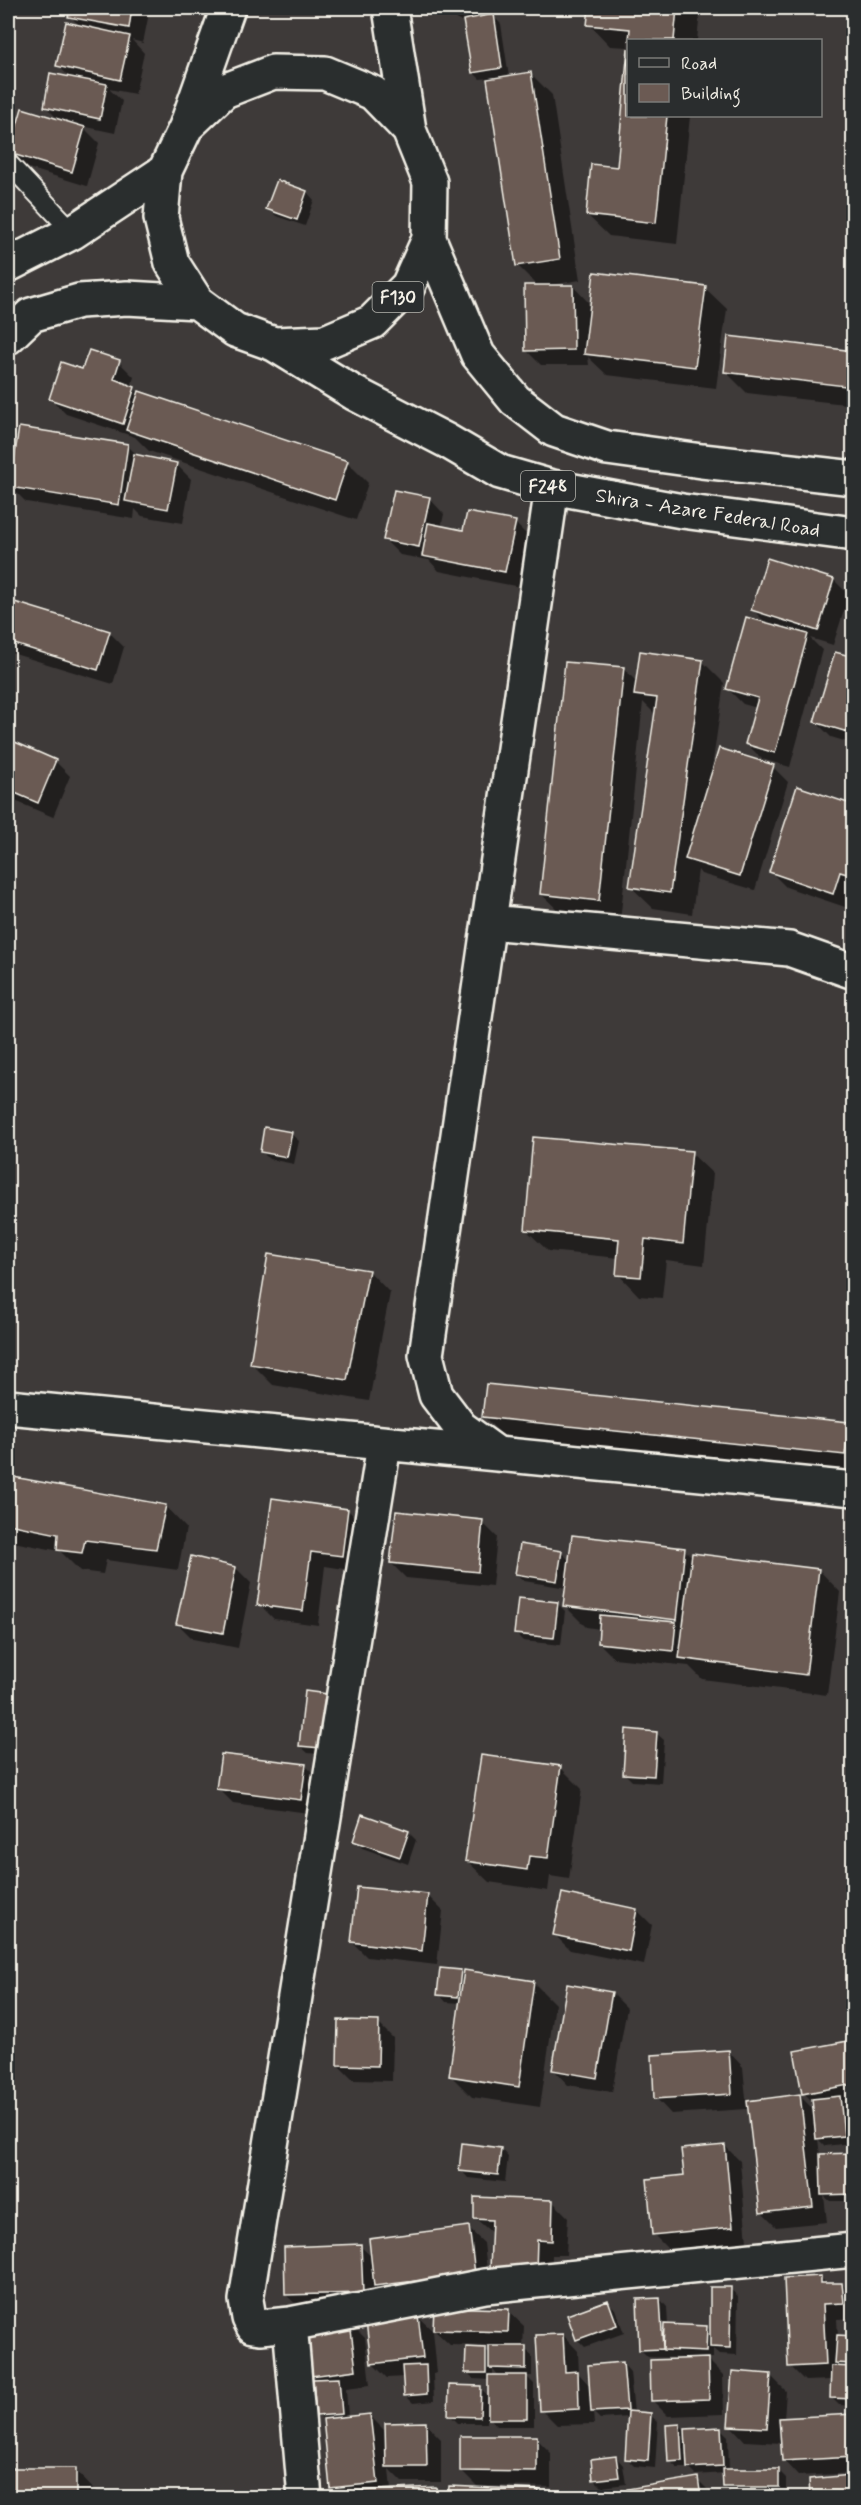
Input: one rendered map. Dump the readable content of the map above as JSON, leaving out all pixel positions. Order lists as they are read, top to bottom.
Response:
{
  "streets": {
    "street": ["F130", "F248", "Shira - Azare Federal Road"]
  },
  "crossings": [
    ["F130", "Shira - Azare Federal Road"]
  ],
  "legend": ["Road", "Building"]
}
